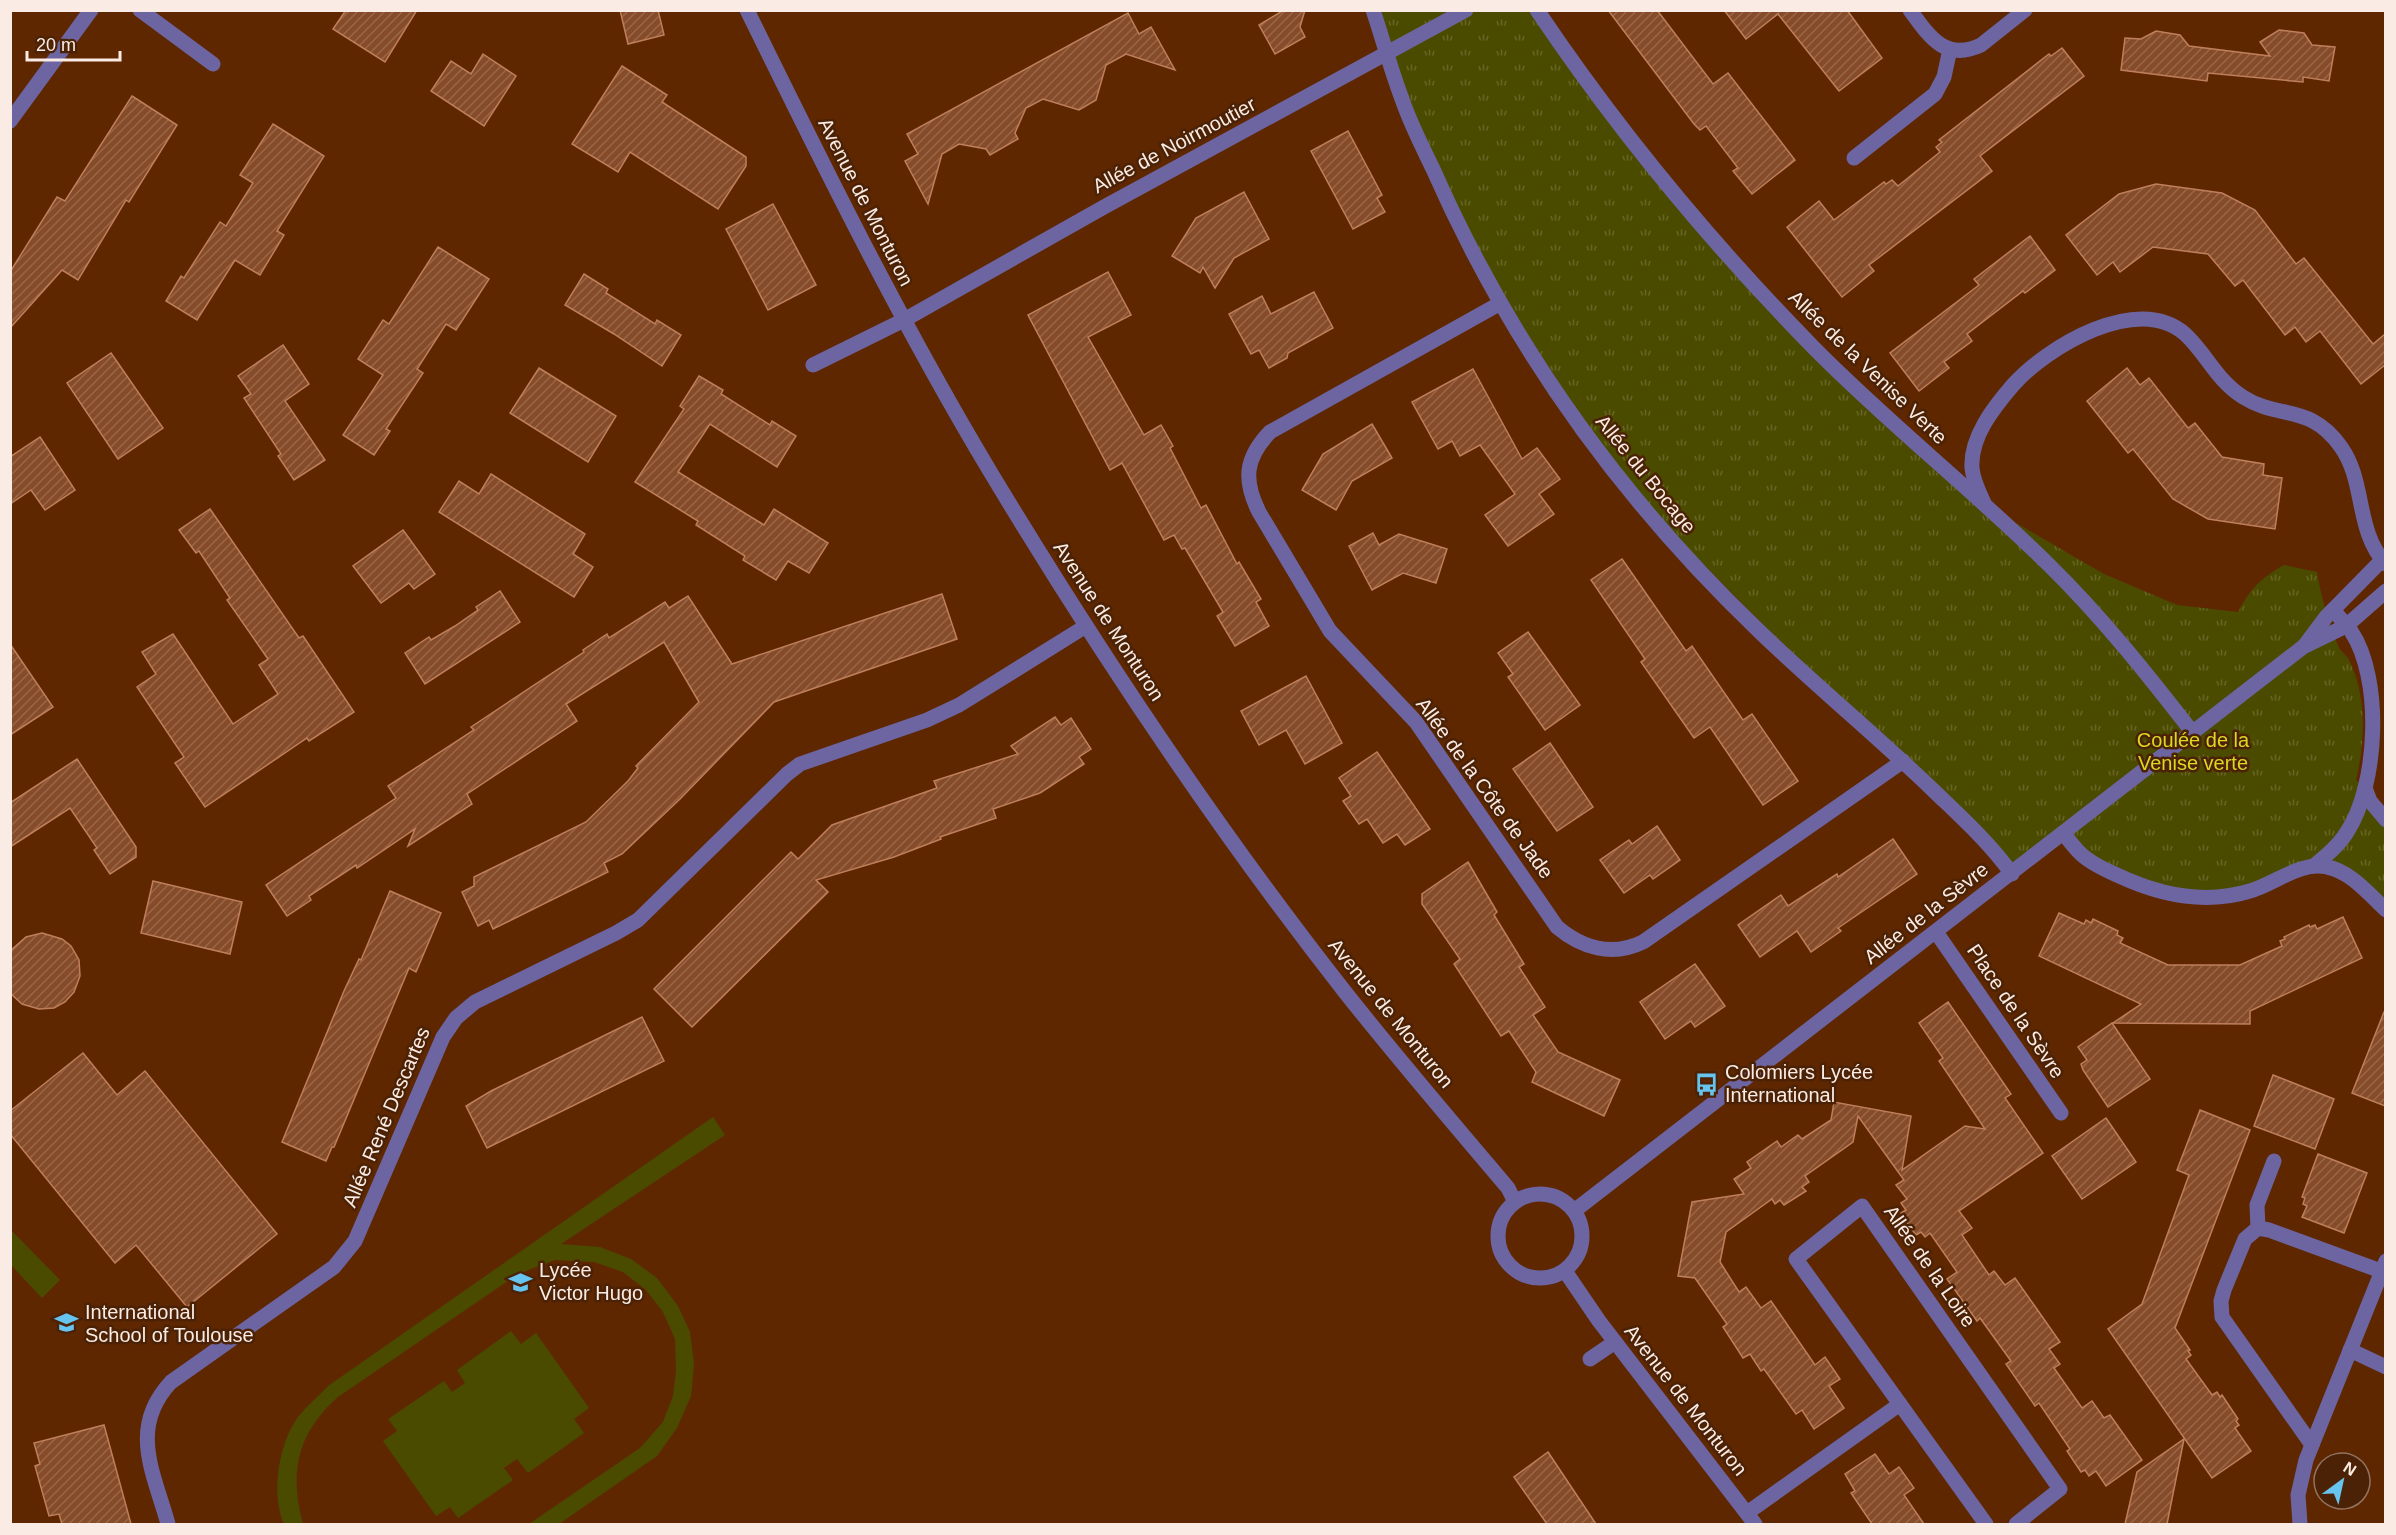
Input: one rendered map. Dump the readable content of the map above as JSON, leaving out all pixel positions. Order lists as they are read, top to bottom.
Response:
{
  "streets": {
    "street": [
      "Allée de Noirmoutier",
      "Avenue de Monturon",
      "Allée de la Venise Verte",
      "Allée du Bocage",
      "Allée de la Côte de Jade",
      "Allée de la Sèvre",
      "Place de la Sèvre",
      "Allée René Descartes",
      "Allée de la Loire"
    ]
  },
  "crossings": [
    ["Allée de Noirmoutier", "Avenue de Monturon"],
    ["Allée de Noirmoutier", "Allée du Bocage"],
    ["Avenue de Monturon", "Allée de la Sèvre"],
    ["Avenue de Monturon", "Allée René Descartes"],
    ["Allée de la Venise Verte", "Allée de la Sèvre"],
    ["Allée du Bocage", "Allée de la Côte de Jade"],
    ["Allée du Bocage", "Allée de la Sèvre"],
    ["Allée de la Sèvre", "Place de la Sèvre"]
  ],
  "parks": ["Coulée de la Venise verte"],
  "places": {
    "bus stop": ["Colomiers Lycée International"],
    "school or university": ["Lycée Victor Hugo", "International School of Toulouse"]
  },
  "scale_bar": "20 m",
  "north": "top right"
}
